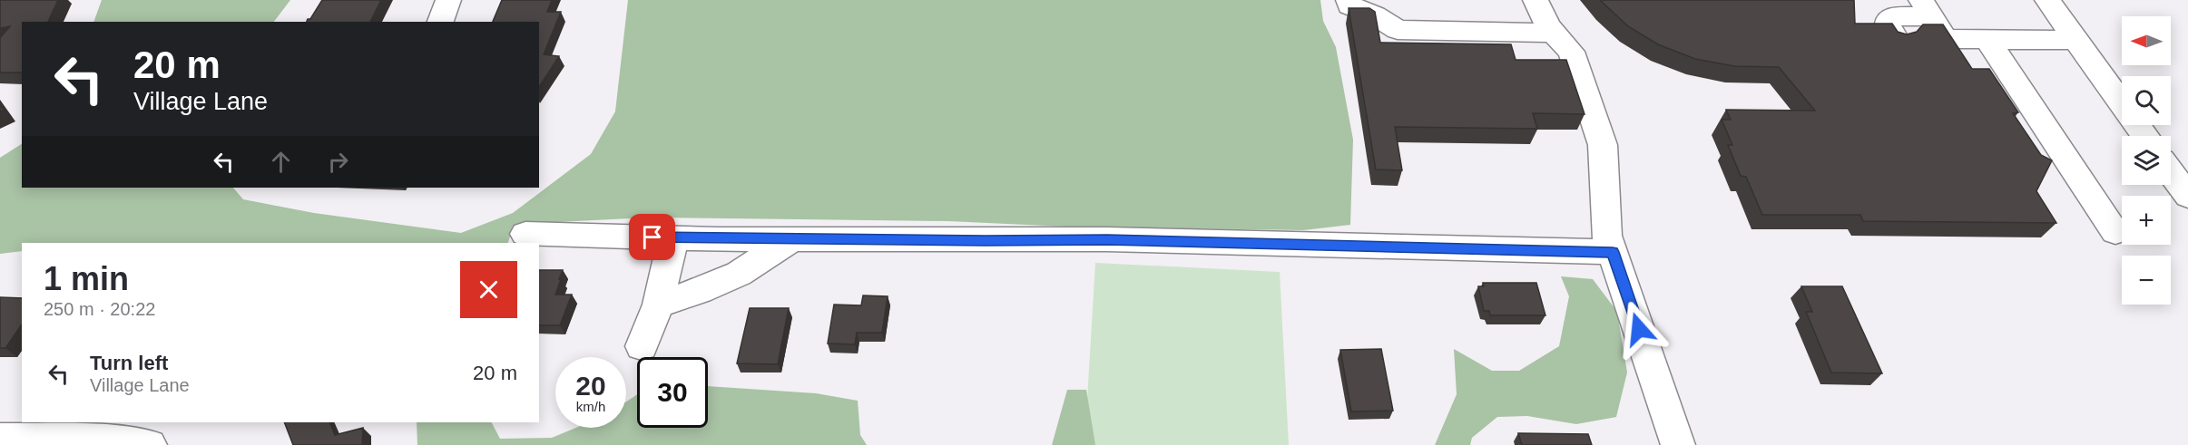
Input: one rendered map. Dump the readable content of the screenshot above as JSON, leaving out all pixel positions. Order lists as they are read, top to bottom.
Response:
{
  "north": "left",
  "page": {
    "map_buttons": ["+", "−"],
    "turn": ["20 m", "Village Lane"],
    "heading": ["1 min", "250 m · 20:22"],
    "list": [
      {
        "name": "Turn left",
        "note": "Village Lane",
        "value": "20 m"
      }
    ],
    "speed": "20 km/h",
    "limit": "30"
  }
}
